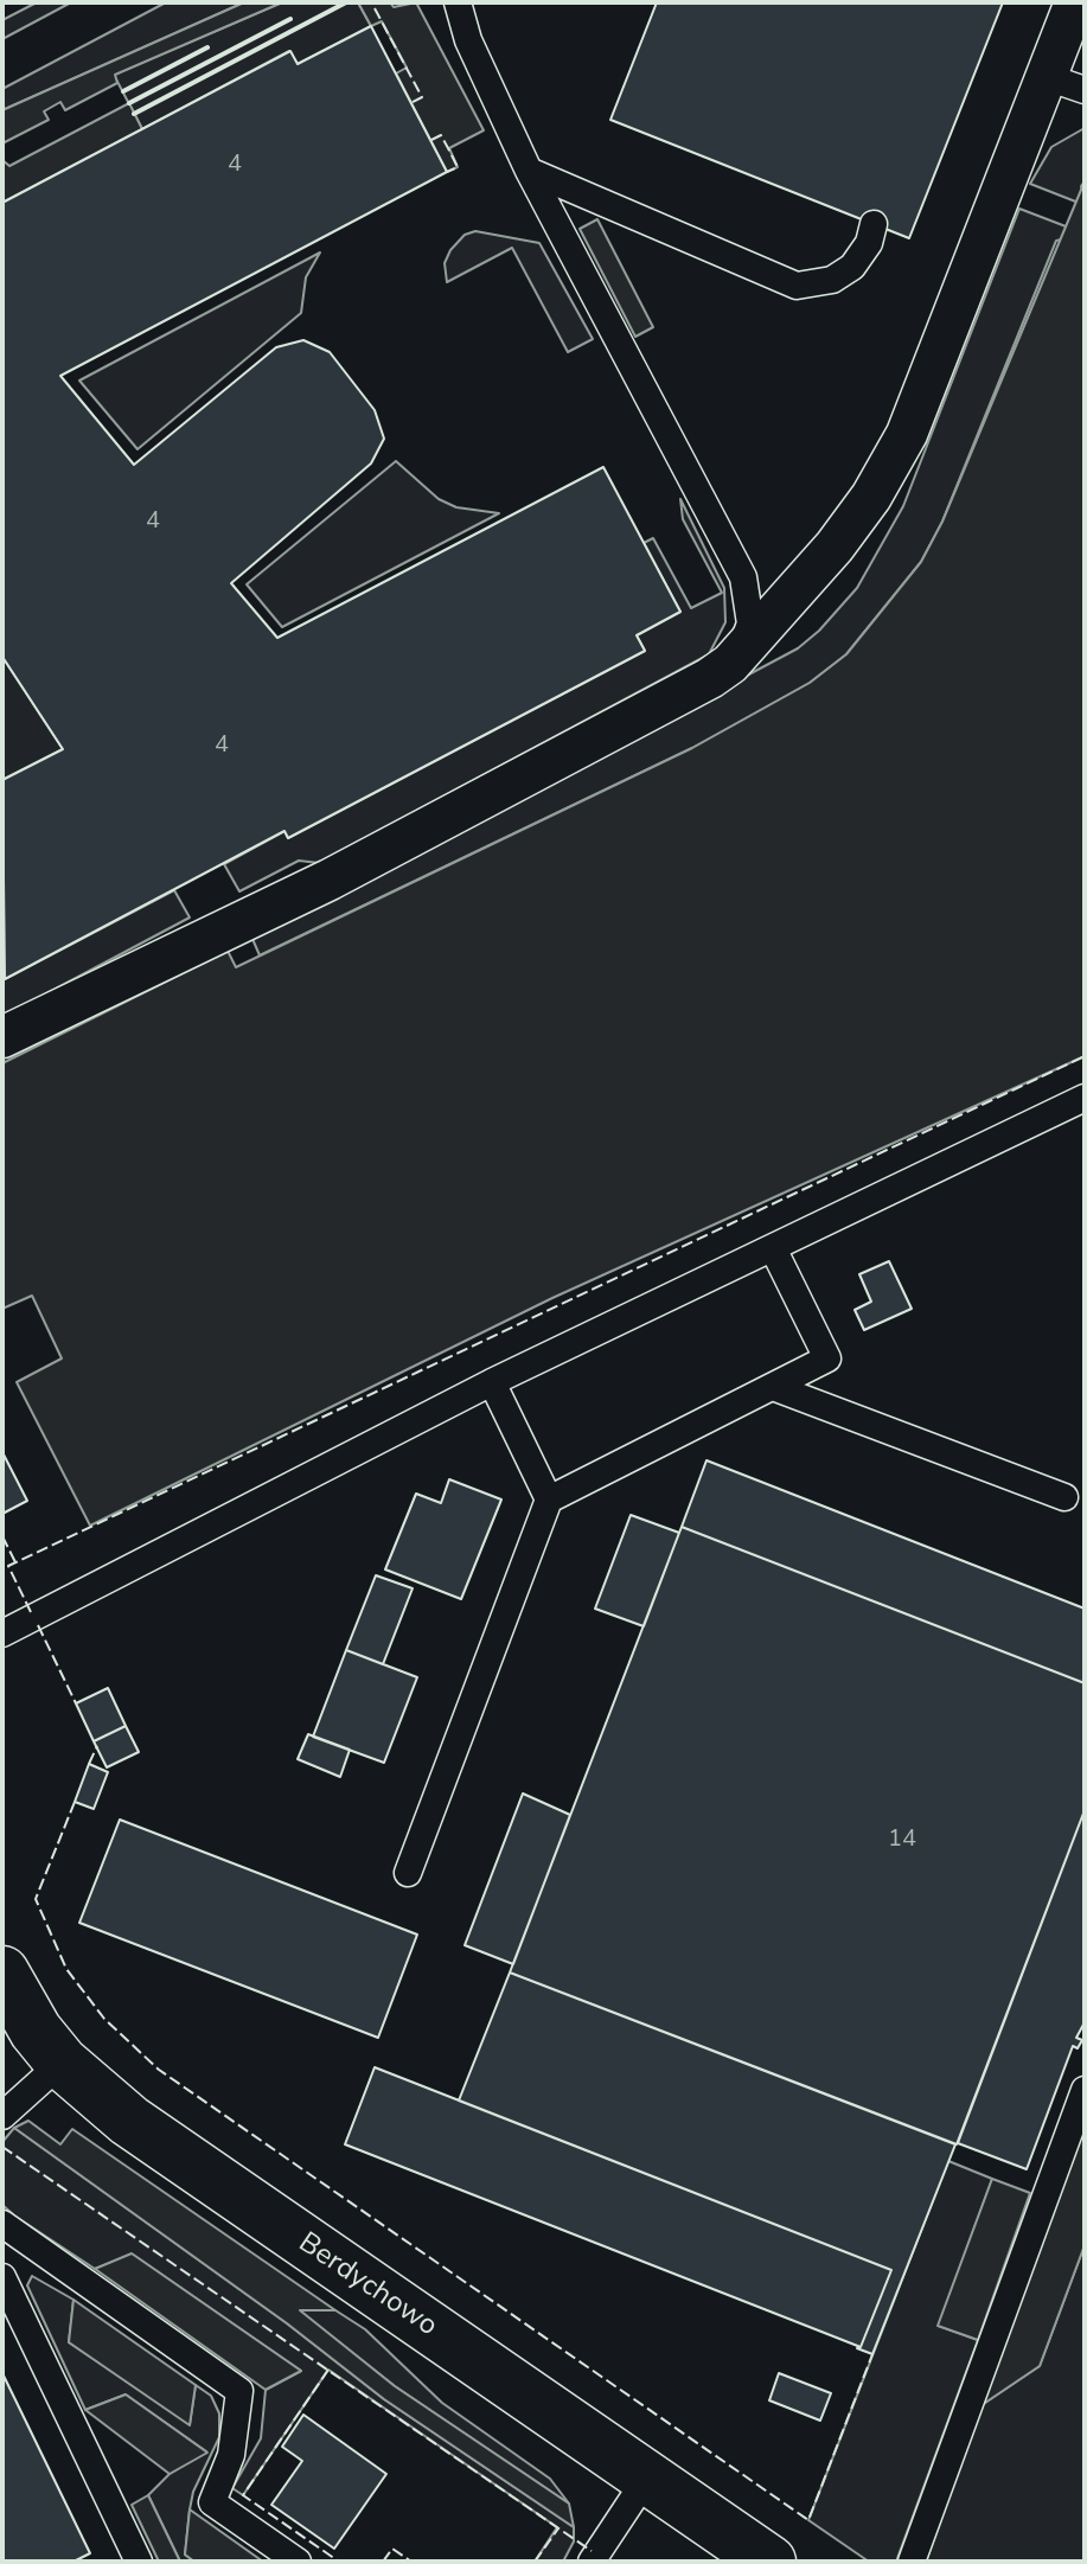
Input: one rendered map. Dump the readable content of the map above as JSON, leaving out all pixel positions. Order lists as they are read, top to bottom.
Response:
{
  "streets": {
    "street": ["Berdychowo"]
  },
  "house_numbers": [
    "4",
    "4",
    "4",
    "14"
  ]
}
